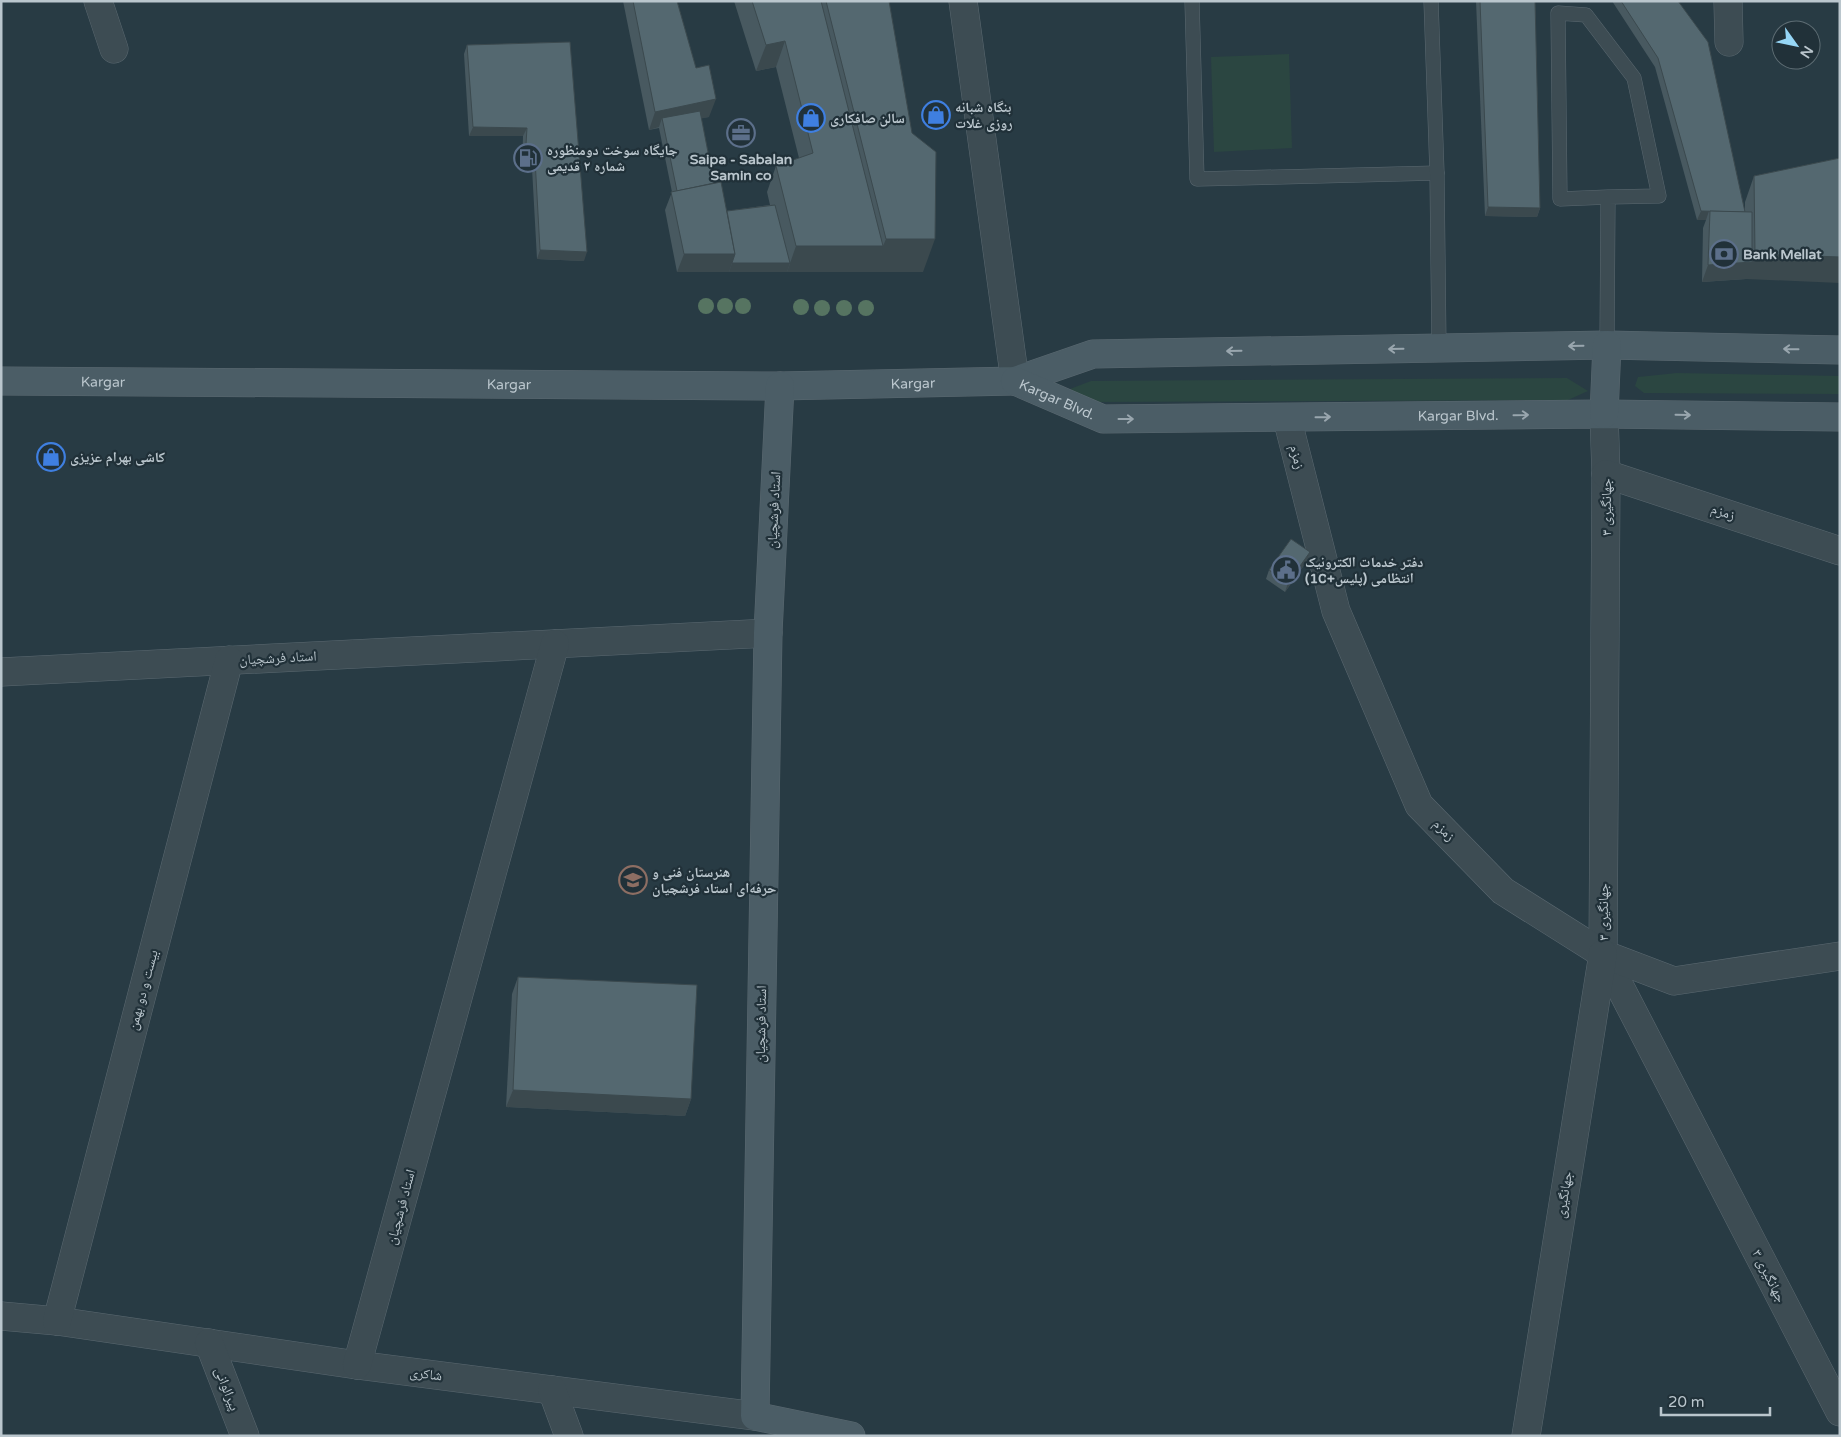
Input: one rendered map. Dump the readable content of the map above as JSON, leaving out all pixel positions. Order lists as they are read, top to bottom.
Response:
{
  "streets": {
    "main road": [
      "Kargar",
      "Kargar Blvd.",
      "استاد فرشچیان",
      "شاکری"
    ],
    "street": [
      "زمزم",
      "جهانگیری ۳",
      "بیست و دو بهمن",
      "جهانگیری",
      "پیرالوانی"
    ]
  },
  "crossings": [
    ["Kargar", "Kargar Blvd."],
    ["Kargar", "استاد فرشچیان"],
    ["Kargar Blvd.", "زمزم"],
    ["Kargar Blvd.", "جهانگیری ۳"],
    ["زمزم", "جهانگیری ۳"],
    ["زمزم", "جهانگیری"],
    ["جهانگیری ۳", "جهانگیری"],
    ["استاد فرشچیان", "بیست و دو بهمن"],
    ["استاد فرشچیان", "شاکری"],
    ["بیست و دو بهمن", "شاکری"],
    ["شاکری", "پیرالوانی"]
  ],
  "places": {
    "shop": ["بنگاه شبانه روزی غلات", "سالن صافكارى", "کاشی بهرام عزیزی"],
    "office": ["Saipa - Sabalan Samin co"],
    "fuel station": ["جایگاه سوخت دومنظوره شماره ۲ قدیمی"],
    "bank": ["Bank Mellat"],
    "public building": ["دفتر خدمات الکترونیک انتظامی (پلیس+10)"],
    "school or university": ["هنرستان فنی و حرفه‌ای استاد فرشچیان"]
  },
  "scale_bar": "20 m",
  "north": "bottom right"
}
